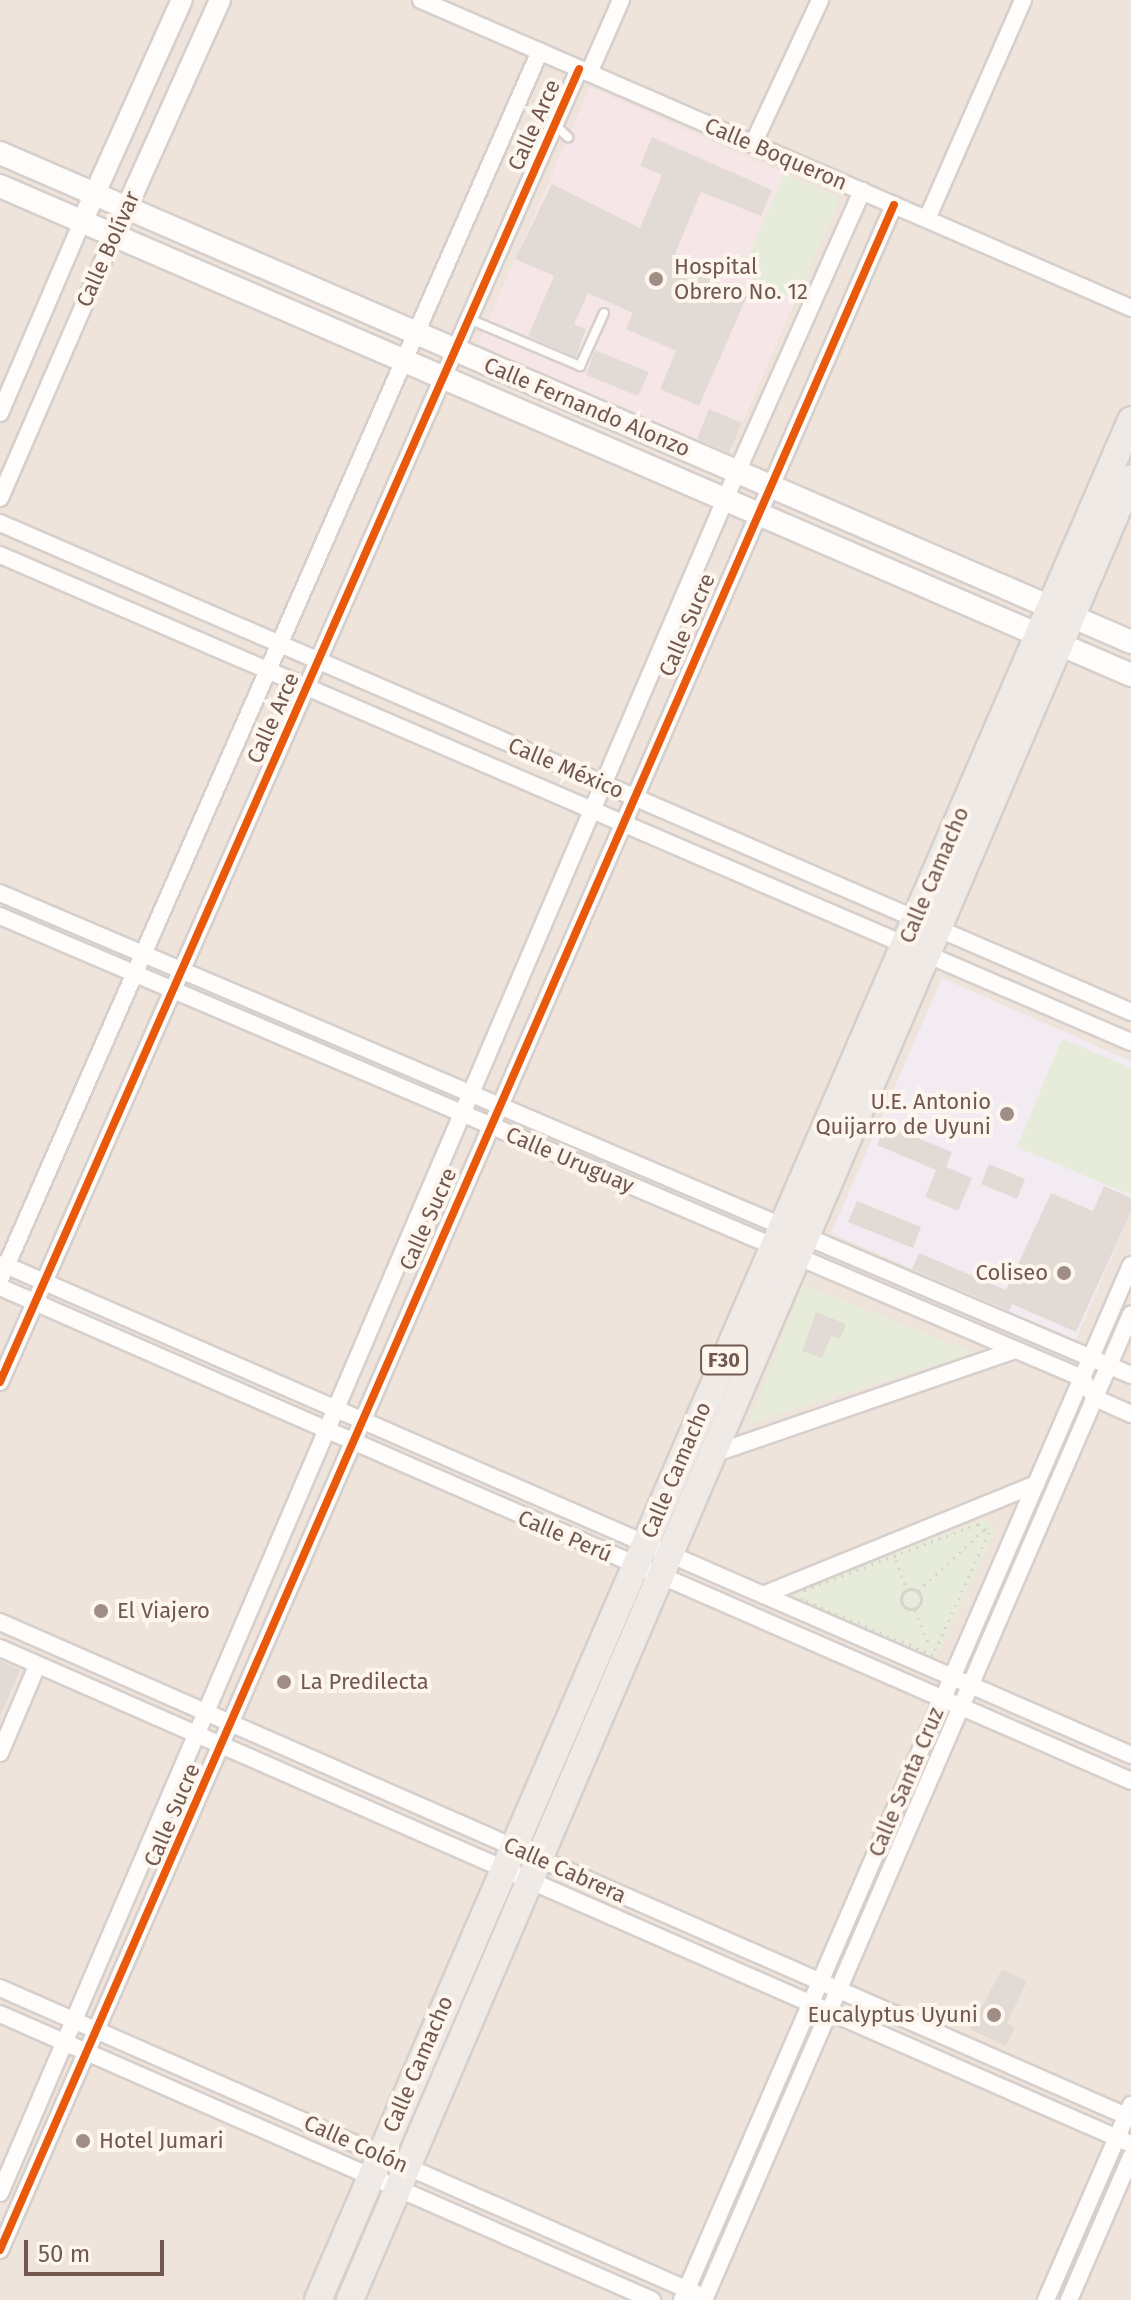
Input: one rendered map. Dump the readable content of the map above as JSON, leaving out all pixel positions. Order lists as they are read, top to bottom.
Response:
{
  "streets": {
    "highway": ["Calle Camacho", "F30"],
    "main road": ["Calle Fernando Alonzo"],
    "street": [
      "Calle Arce",
      "Calle Boqueron",
      "Calle Bolívar",
      "Calle Sucre",
      "Calle México",
      "Calle Uruguay",
      "Calle Perú",
      "Calle Santa Cruz",
      "Calle Cabrera",
      "Calle Colón"
    ]
  },
  "crossings": [
    ["Calle Arce", "Calle Boqueron"],
    ["Calle Arce", "Calle Fernando Alonzo"],
    ["Calle Arce", "Calle México"],
    ["Calle Arce", "Calle Uruguay"],
    ["Calle Arce", "Calle Perú"],
    ["Calle Boqueron", "Calle Sucre"],
    ["Calle Bolívar", "Calle Fernando Alonzo"],
    ["Calle Fernando Alonzo", "Calle Sucre"],
    ["Calle Fernando Alonzo", "Calle Camacho"],
    ["Calle Sucre", "Calle México"],
    ["Calle Sucre", "Calle Uruguay"],
    ["Calle Sucre", "Calle Perú"],
    ["Calle Sucre", "Calle Cabrera"],
    ["Calle Sucre", "Calle Colón"],
    ["Calle México", "Calle Camacho"],
    ["Calle Camacho", "Calle Uruguay"],
    ["Calle Camacho", "Calle Perú"],
    ["Calle Camacho", "Calle Cabrera"],
    ["Calle Camacho", "Calle Colón"],
    ["Calle Uruguay", "Calle Santa Cruz"],
    ["Calle Perú", "Calle Santa Cruz"],
    ["Calle Santa Cruz", "Calle Cabrera"],
    ["Calle Santa Cruz", "Calle Colón"]
  ],
  "places": [
    "Hospital Obrero No. 12",
    "U.E. Antonio Quijarro de Uyuni",
    "Coliseo",
    "El Viajero",
    "La Predilecta",
    "Eucalyptus Uyuni",
    "Hotel Jumari"
  ],
  "scale_bar": "50 m"
}
